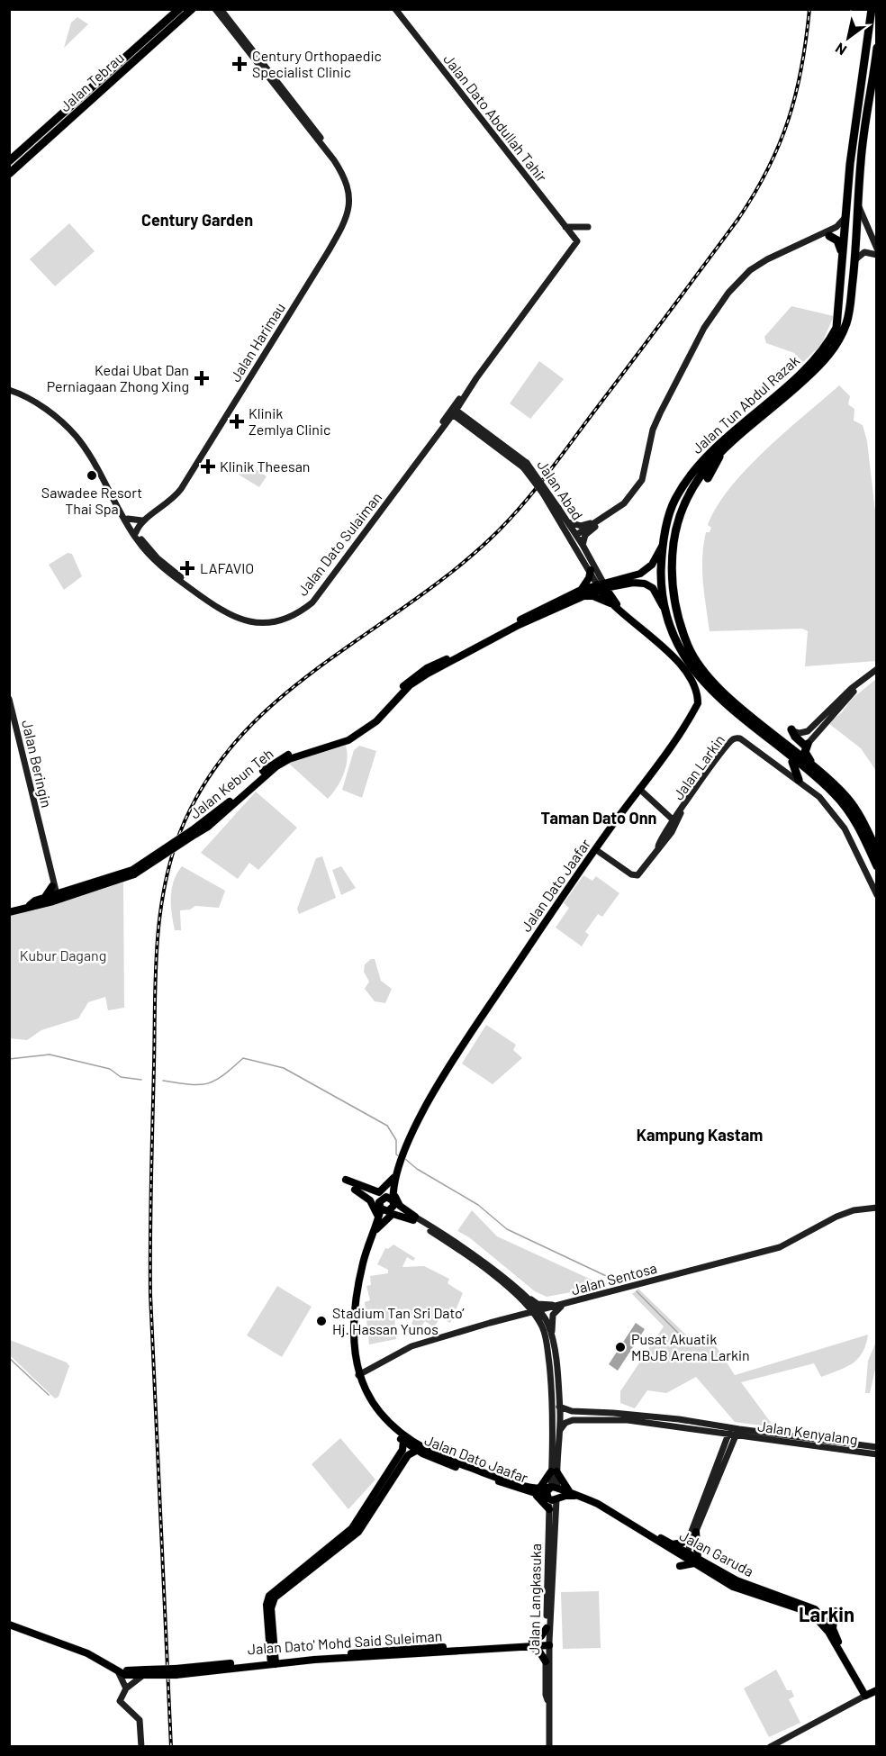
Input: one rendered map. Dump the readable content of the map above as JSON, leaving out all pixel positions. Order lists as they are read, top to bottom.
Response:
{
  "streets": {
    "highway": ["Jalan Tebrau", "Jalan Tun Abdul Razak"],
    "main road": [
      "Jalan Kebun Teh",
      "Jalan Dato Jaafar",
      "Jalan Garuda",
      "Jalan Dato' Mohd Said Suleiman"
    ],
    "street": [
      "Jalan Dato Abdullah Tahir",
      "Jalan Harimau",
      "Jalan Abad",
      "Jalan Dato Sulaiman",
      "Jalan Beringin",
      "Jalan Larkin",
      "Jalan Sentosa",
      "Jalan Kenyalang",
      "Jalan Langkasuka"
    ]
  },
  "crossings": [
    ["Jalan Dato Abdullah Tahir", "Jalan Dato Sulaiman"],
    ["Jalan Harimau", "Jalan Dato Sulaiman"],
    ["Jalan Tun Abdul Razak", "Jalan Kebun Teh"],
    ["Jalan Abad", "Jalan Dato Sulaiman"],
    ["Jalan Abad", "Jalan Kebun Teh"],
    ["Jalan Abad", "Jalan Dato Jaafar"],
    ["Jalan Beringin", "Jalan Kebun Teh"],
    ["Jalan Larkin", "Jalan Dato Jaafar"],
    ["Jalan Kebun Teh", "Jalan Dato Jaafar"],
    ["Jalan Dato Jaafar", "Jalan Sentosa"],
    ["Jalan Dato Jaafar", "Jalan Garuda"],
    ["Jalan Dato Jaafar", "Jalan Langkasuka"],
    ["Jalan Kenyalang", "Jalan Garuda"],
    ["Jalan Langkasuka", "Jalan Dato' Mohd Said Suleiman"]
  ],
  "districts": [
    "Century Garden",
    "Taman Dato Onn",
    "Kampung Kastam",
    "Larkin"
  ],
  "parks": ["Kubur Dagang"],
  "places": {
    "health": [
      "Century Orthopaedic Specialist Clinic",
      "Kedai Ubat Dan Perniagaan Zhong Xing",
      "Klinik Zemlya Clinic",
      "Klinik Theesan",
      "LAFAVIO"
    ],
    "other": ["Sawadee Resort Thai Spa", "Stadium Tan Sri Dato’ Hj. Hassan Yunos", "Pusat Akuatik MBJB Arena Larkin"]
  },
  "north": "bottom left"
}
